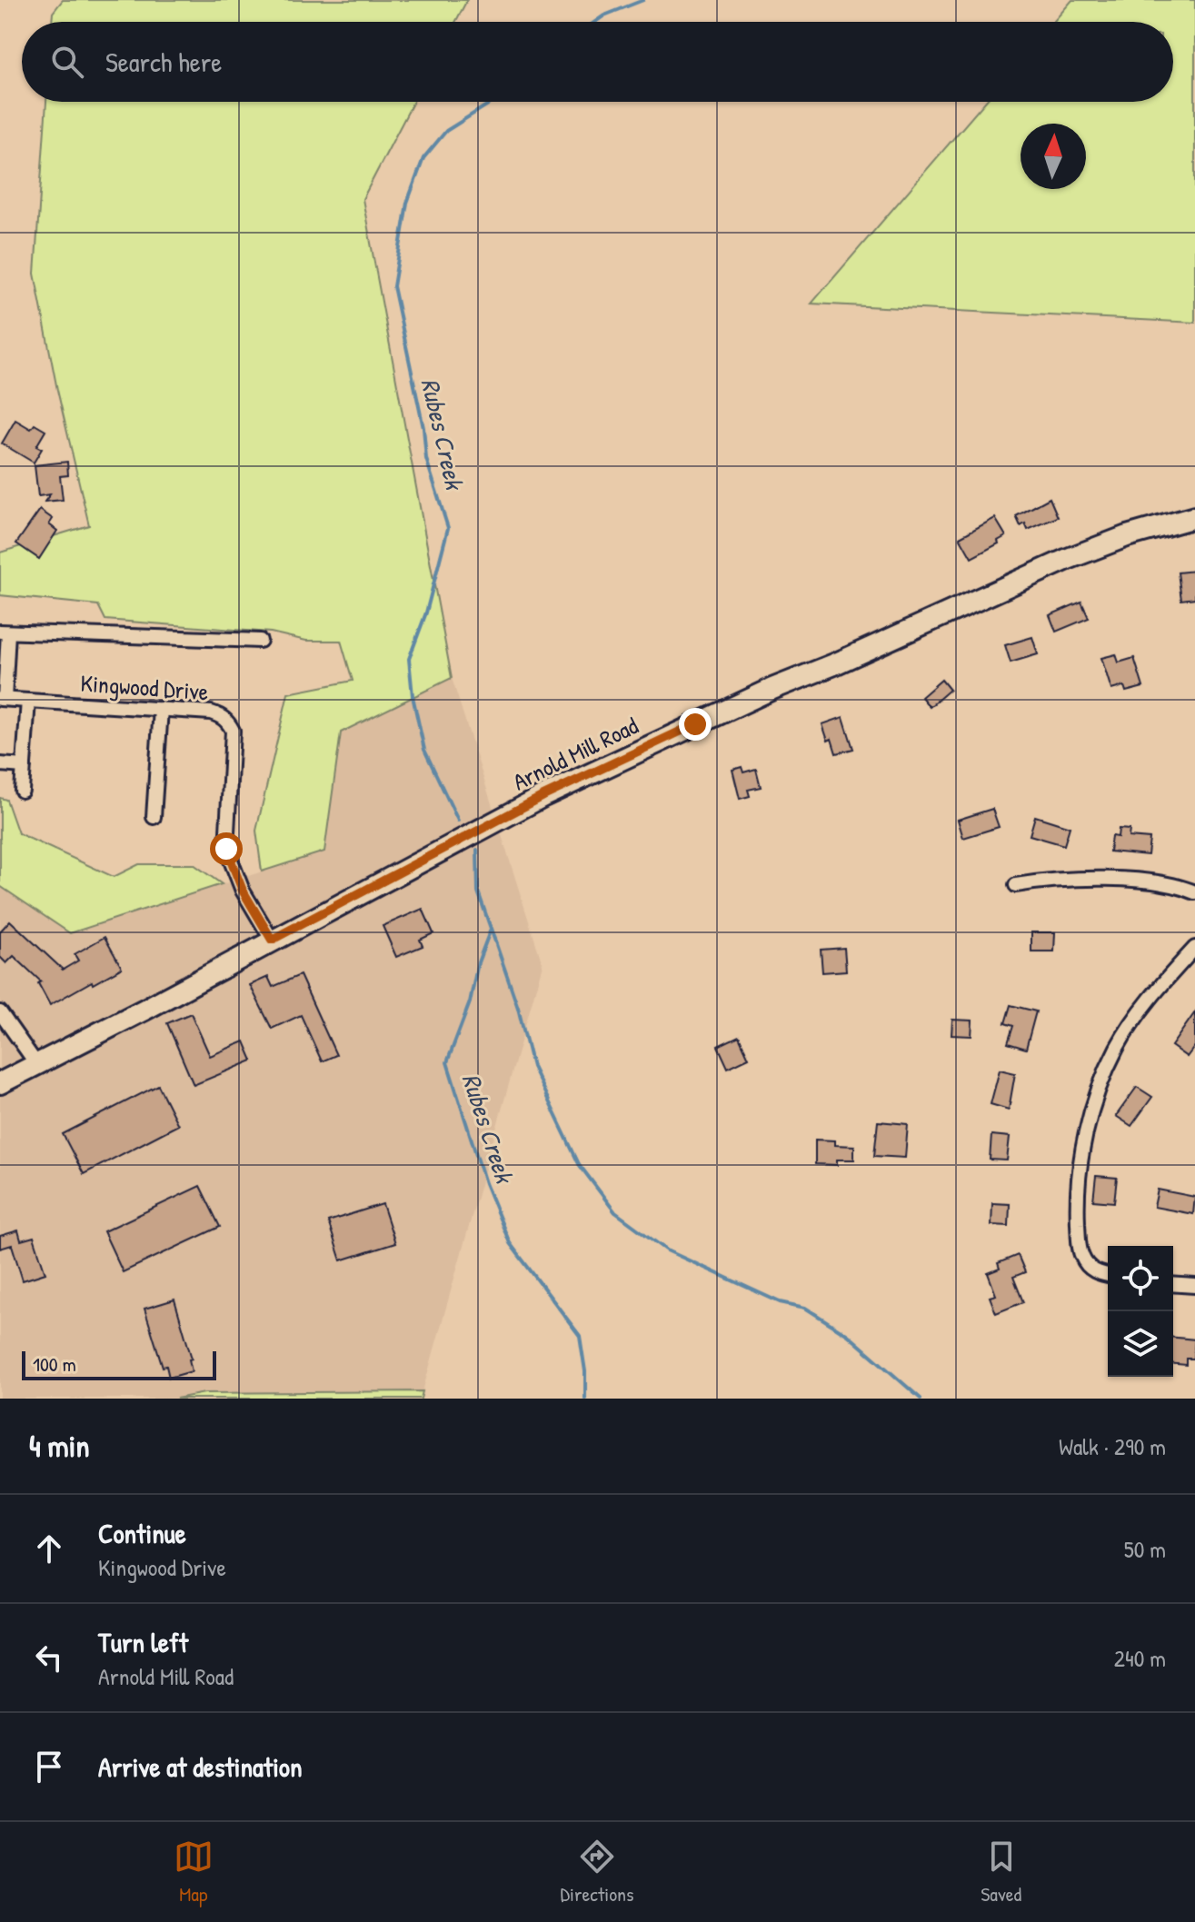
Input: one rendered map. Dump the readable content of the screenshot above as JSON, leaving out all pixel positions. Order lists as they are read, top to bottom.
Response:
{
  "streets": {
    "main road": ["Arnold Mill Road"],
    "street": ["Kingwood Drive"]
  },
  "crossings": [
    ["Kingwood Drive", "Arnold Mill Road"]
  ],
  "water": ["Rubes Creek"],
  "scale_bar": "100 m",
  "north": "top",
  "page": {
    "search": "Search here",
    "scale": "100 m",
    "heading": ["4 min", "Walk · 290 m"],
    "list": [
      ["Continue", "Kingwood Drive", "50 m"],
      ["Turn left", "Arnold Mill Road", "240 m"],
      "Arrive at destination"
    ],
    "nav": ["Map", "Directions", "Saved"]
  }
}
